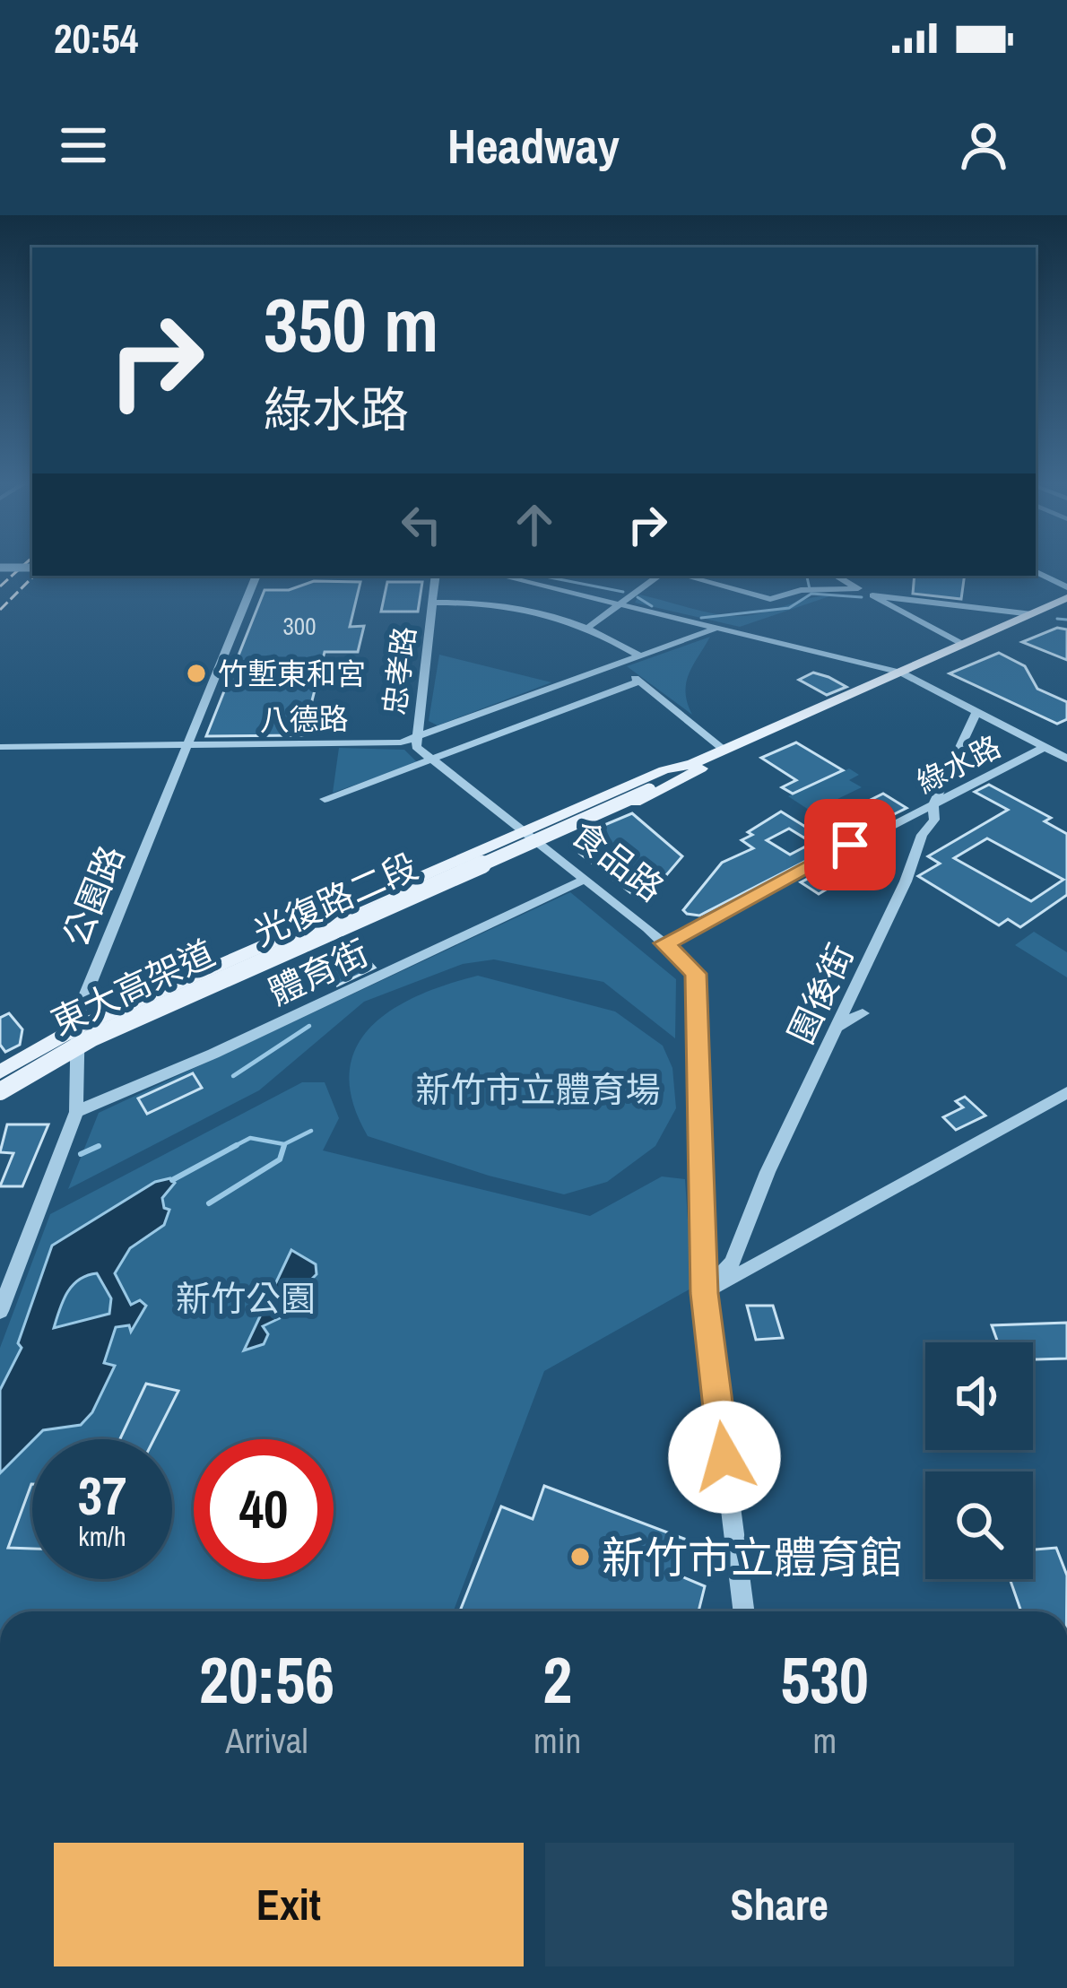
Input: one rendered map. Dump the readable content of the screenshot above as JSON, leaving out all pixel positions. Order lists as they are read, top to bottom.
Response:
{
  "streets": {
    "main road": ["光復路二段", "東大高架道"],
    "street": [
      "忠孝路",
      "八德路",
      "綠水路",
      "食品路",
      "公園路",
      "體育街",
      "園後街"
    ]
  },
  "crossings": [
    ["忠孝路", "八德路"],
    ["忠孝路", "食品路"],
    ["忠孝路", "光復路二段"],
    ["八德路", "公園路"],
    ["綠水路", "食品路"],
    ["綠水路", "園後街"],
    ["食品路", "光復路二段"],
    ["食品路", "體育街"],
    ["食品路", "園後街"],
    ["公園路", "光復路二段"],
    ["公園路", "體育街"],
    ["光復路二段", "東大高架道"]
  ],
  "parks": ["新竹市立體育場", "新竹公園"],
  "places": ["竹塹東和宮", "新竹市立體育館"],
  "house_numbers": ["300"],
  "page": {
    "status": "20:54",
    "header": "Headway",
    "turn": ["350 m", "綠水路"],
    "speed": "37 km/h",
    "limit": "40",
    "eta": [
      "20:56",
      "Arrival",
      "2",
      "min",
      "530",
      "m"
    ],
    "buttons": ["Exit", "Share"]
  }
}
